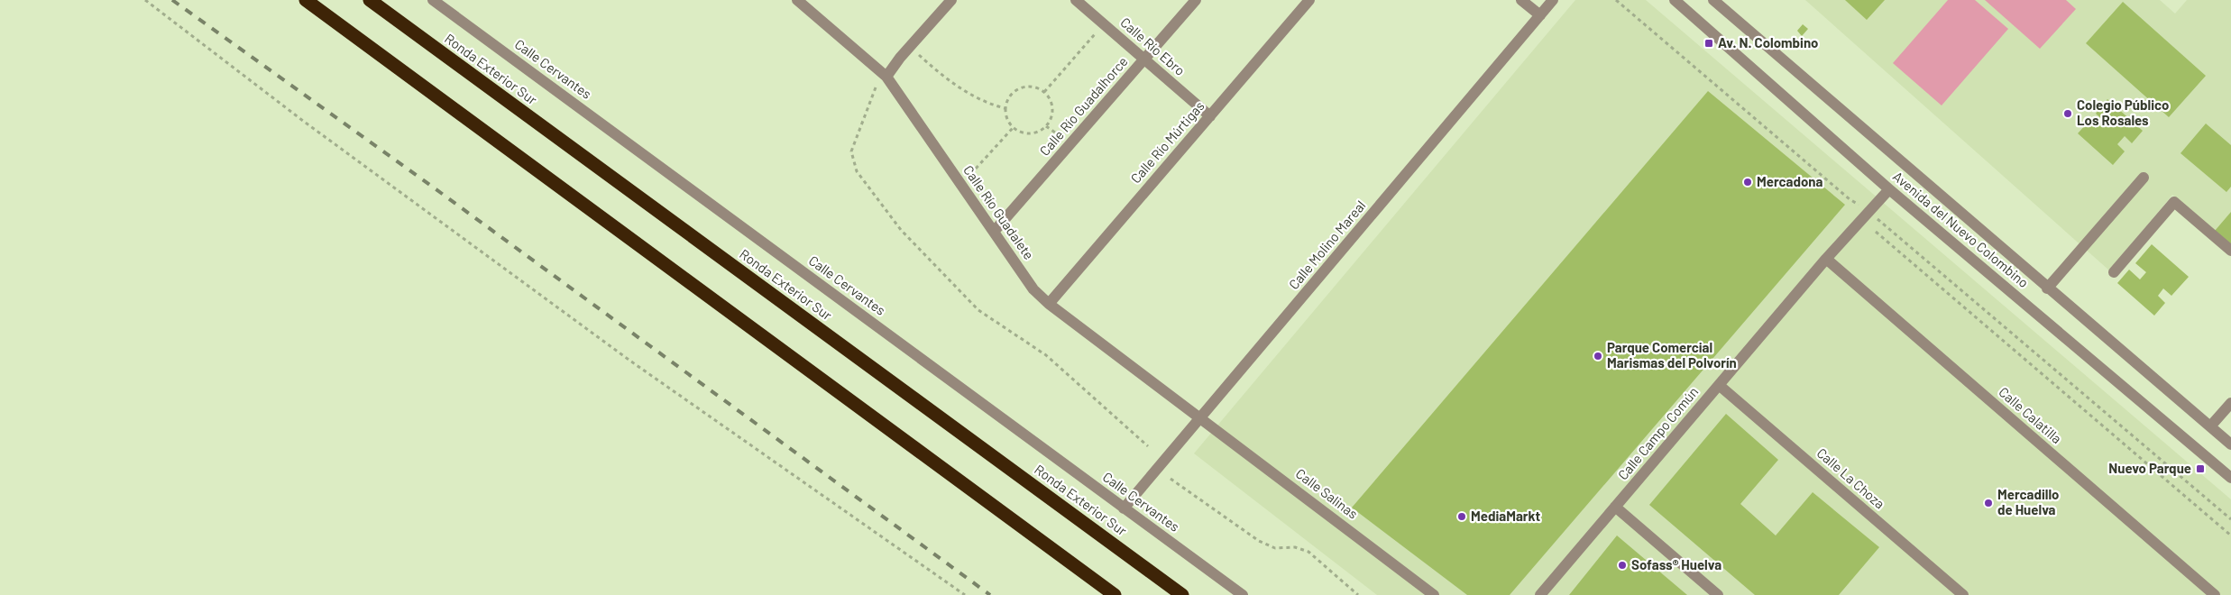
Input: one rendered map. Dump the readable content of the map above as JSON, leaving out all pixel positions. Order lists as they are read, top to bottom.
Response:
{
  "streets": {
    "highway": ["Ronda Exterior Sur"],
    "street": [
      "Calle Río Ebro",
      "Calle Cervantes",
      "Calle Río Guadalhorce",
      "Calle Río Múrtigas",
      "Calle Río Guadalete",
      "Avenida del Nuevo Colombino",
      "Calle Molino Mareal",
      "Calle Calatilla",
      "Calle Campo Común",
      "Calle La Choza",
      "Calle Salinas"
    ]
  },
  "crossings": [
    ["Calle Río Ebro", "Calle Río Guadalhorce"],
    ["Calle Río Ebro", "Calle Río Múrtigas"],
    ["Calle Cervantes", "Calle Molino Mareal"],
    ["Calle Río Guadalhorce", "Calle Río Guadalete"],
    ["Calle Río Múrtigas", "Calle Río Guadalete"],
    ["Calle Río Guadalete", "Calle Molino Mareal"],
    ["Calle Río Guadalete", "Calle Salinas"],
    ["Avenida del Nuevo Colombino", "Calle Campo Común"],
    ["Calle Molino Mareal", "Calle Salinas"],
    ["Calle Calatilla", "Calle Campo Común"],
    ["Calle Campo Común", "Calle La Choza"]
  ],
  "places": {
    "transit": ["Av. N. Colombino", "Nuevo Parque"],
    "other": [
      "Colegio Público Los Rosales",
      "Mercadona",
      "Parque Comercial Marismas del Polvorín",
      "Mercadillo de Huelva",
      "MediaMarkt",
      "Sofass® Huelva"
    ]
  }
}
